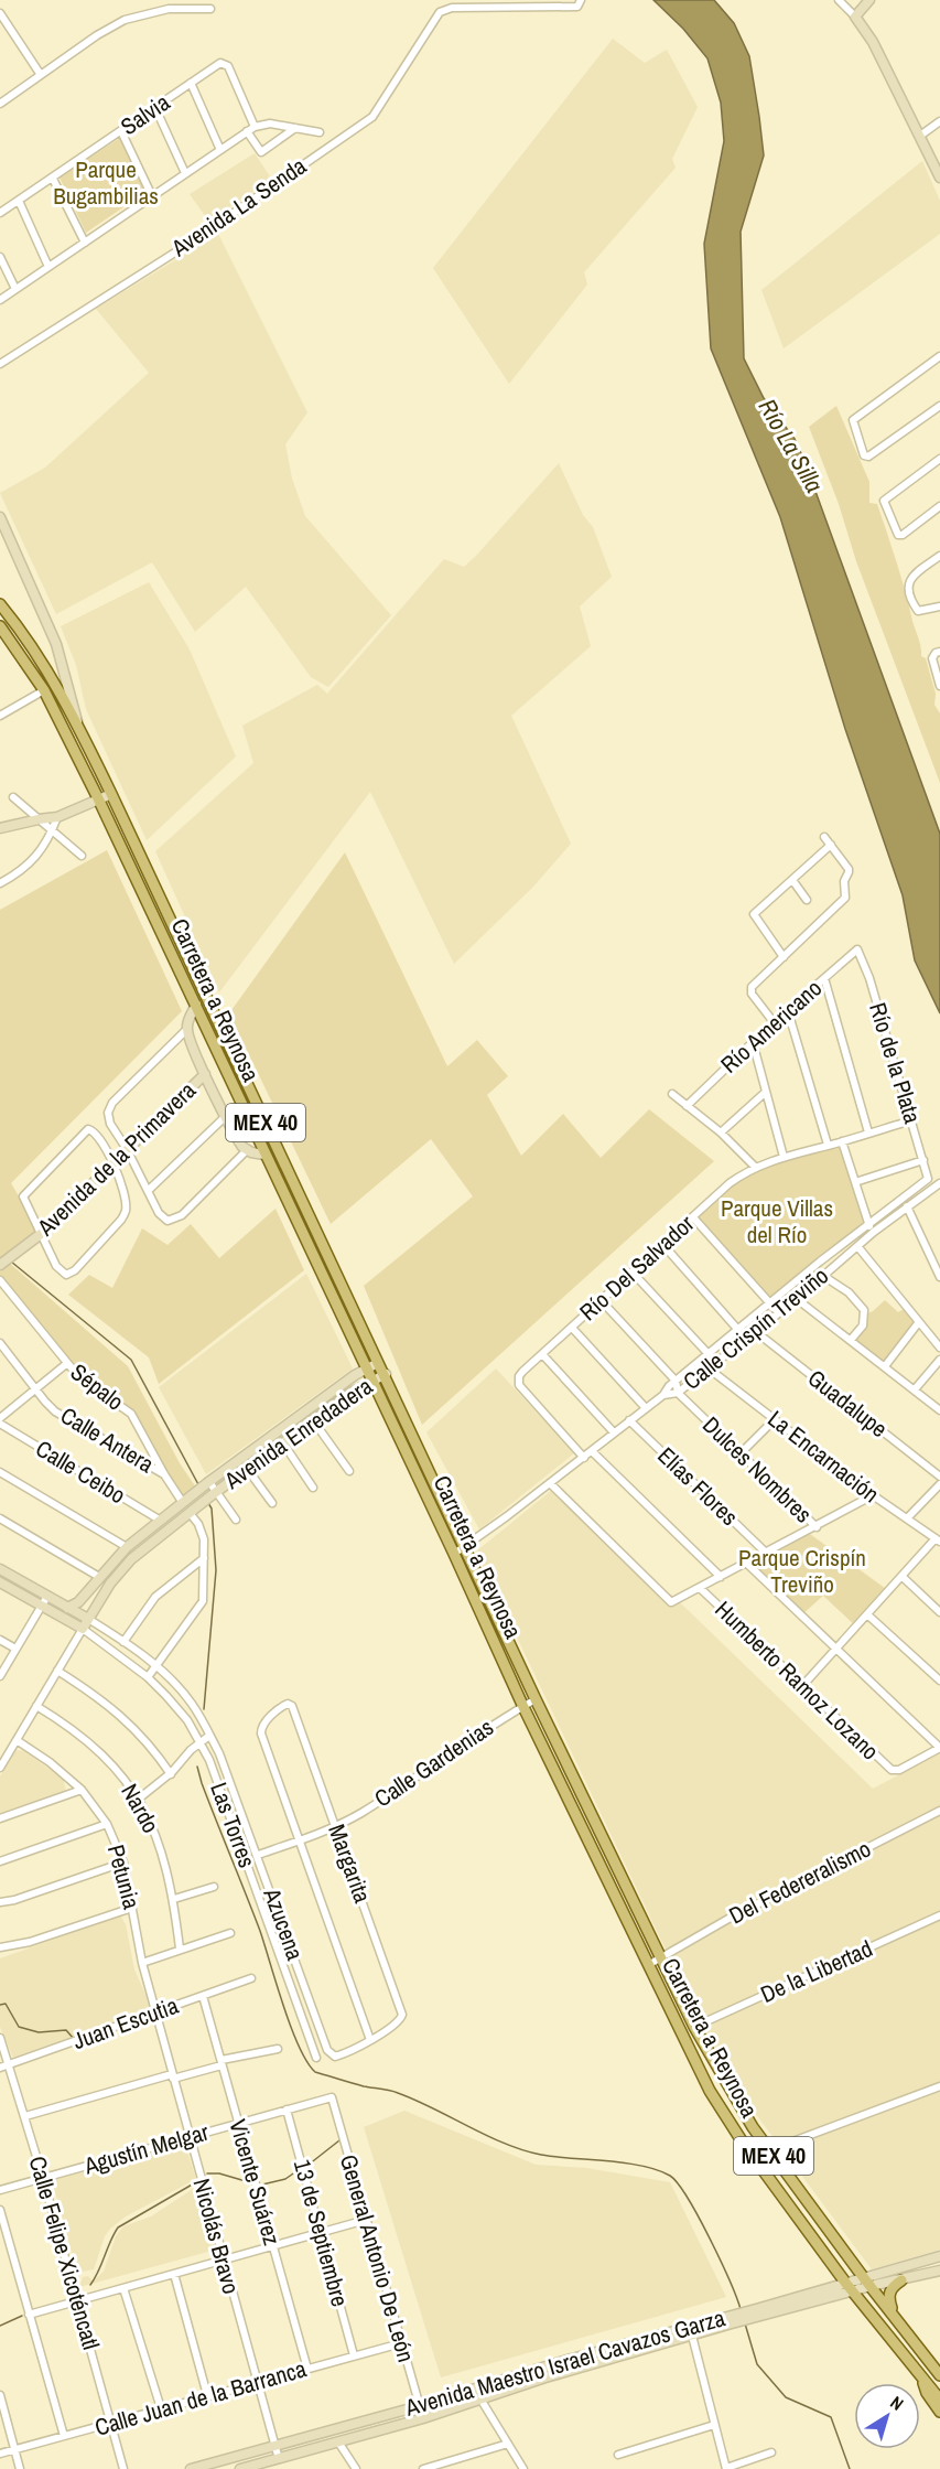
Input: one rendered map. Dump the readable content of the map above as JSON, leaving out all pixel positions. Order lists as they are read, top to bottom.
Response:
{
  "streets": {
    "main road": ["Carretera a Reynosa", "MEX 40"],
    "street": [
      "Salvia",
      "Avenida La Senda",
      "Río Americano",
      "Río de la Plata",
      "Avenida de la Primavera",
      "Río Del Salvador",
      "Calle Crispín Treviño",
      "Sépalo",
      "Guadalupe",
      "Avenida Enredadera",
      "Calle Antera",
      "La Encarnación",
      "Dulces Nombres",
      "Calle Ceibo",
      "Elías Flores",
      "Humberto Ramoz Lozano",
      "Calle Gardenias",
      "Nardo",
      "Las Torres",
      "Margarita",
      "Petunia",
      "Del Federeralismo",
      "Azucena",
      "De la Libertad",
      "Juan Escutia",
      "Agustín Melgar",
      "Vicente Suárez",
      "13 de Septiembre",
      "Nicolás Bravo",
      "Calle Felipe Xicoténcatl",
      "General Antonio De León",
      "Avenida Maestro Israel Cavazos Garza",
      "Calle Juan de la Barranca"
    ]
  },
  "crossings": [
    ["Carretera a Reynosa", "MEX 40"],
    ["Carretera a Reynosa", "Calle Crispín Treviño"],
    ["Carretera a Reynosa", "Avenida Enredadera"],
    ["Carretera a Reynosa", "Calle Gardenias"],
    ["Carretera a Reynosa", "Del Federeralismo"],
    ["Carretera a Reynosa", "De la Libertad"],
    ["Carretera a Reynosa", "Avenida Maestro Israel Cavazos Garza"],
    ["Río Americano", "Río de la Plata"],
    ["Río de la Plata", "Río Del Salvador"],
    ["Río de la Plata", "Calle Crispín Treviño"],
    ["Río Del Salvador", "Calle Crispín Treviño"],
    ["Calle Crispín Treviño", "Guadalupe"],
    ["Calle Crispín Treviño", "La Encarnación"],
    ["Calle Crispín Treviño", "Dulces Nombres"],
    ["Calle Crispín Treviño", "Elías Flores"],
    ["Sépalo", "Avenida Enredadera"],
    ["Sépalo", "Calle Antera"],
    ["Avenida Enredadera", "Calle Ceibo"],
    ["Avenida Enredadera", "Las Torres"],
    ["Calle Gardenias", "Margarita"],
    ["Calle Gardenias", "Azucena"],
    ["Las Torres", "Azucena"],
    ["Margarita", "Azucena"],
    ["Petunia", "Juan Escutia"],
    ["Petunia", "Nicolás Bravo"],
    ["Juan Escutia", "Vicente Suárez"],
    ["Juan Escutia", "Nicolás Bravo"],
    ["Juan Escutia", "Calle Felipe Xicoténcatl"],
    ["Agustín Melgar", "Vicente Suárez"],
    ["Agustín Melgar", "13 de Septiembre"],
    ["Agustín Melgar", "Nicolás Bravo"],
    ["Agustín Melgar", "Calle Felipe Xicoténcatl"],
    ["Agustín Melgar", "General Antonio De León"],
    ["Vicente Suárez", "Calle Juan de la Barranca"],
    ["13 de Septiembre", "Calle Juan de la Barranca"],
    ["Nicolás Bravo", "Avenida Maestro Israel Cavazos Garza"],
    ["Nicolás Bravo", "Calle Juan de la Barranca"],
    ["Calle Felipe Xicoténcatl", "Calle Juan de la Barranca"],
    ["General Antonio De León", "Avenida Maestro Israel Cavazos Garza"],
    ["General Antonio De León", "Calle Juan de la Barranca"]
  ],
  "water": ["Río La Silla"],
  "parks": ["Parque Bugambilias", "Parque Villas del Río", "Parque Crispín Treviño"],
  "north": "top right"
}
